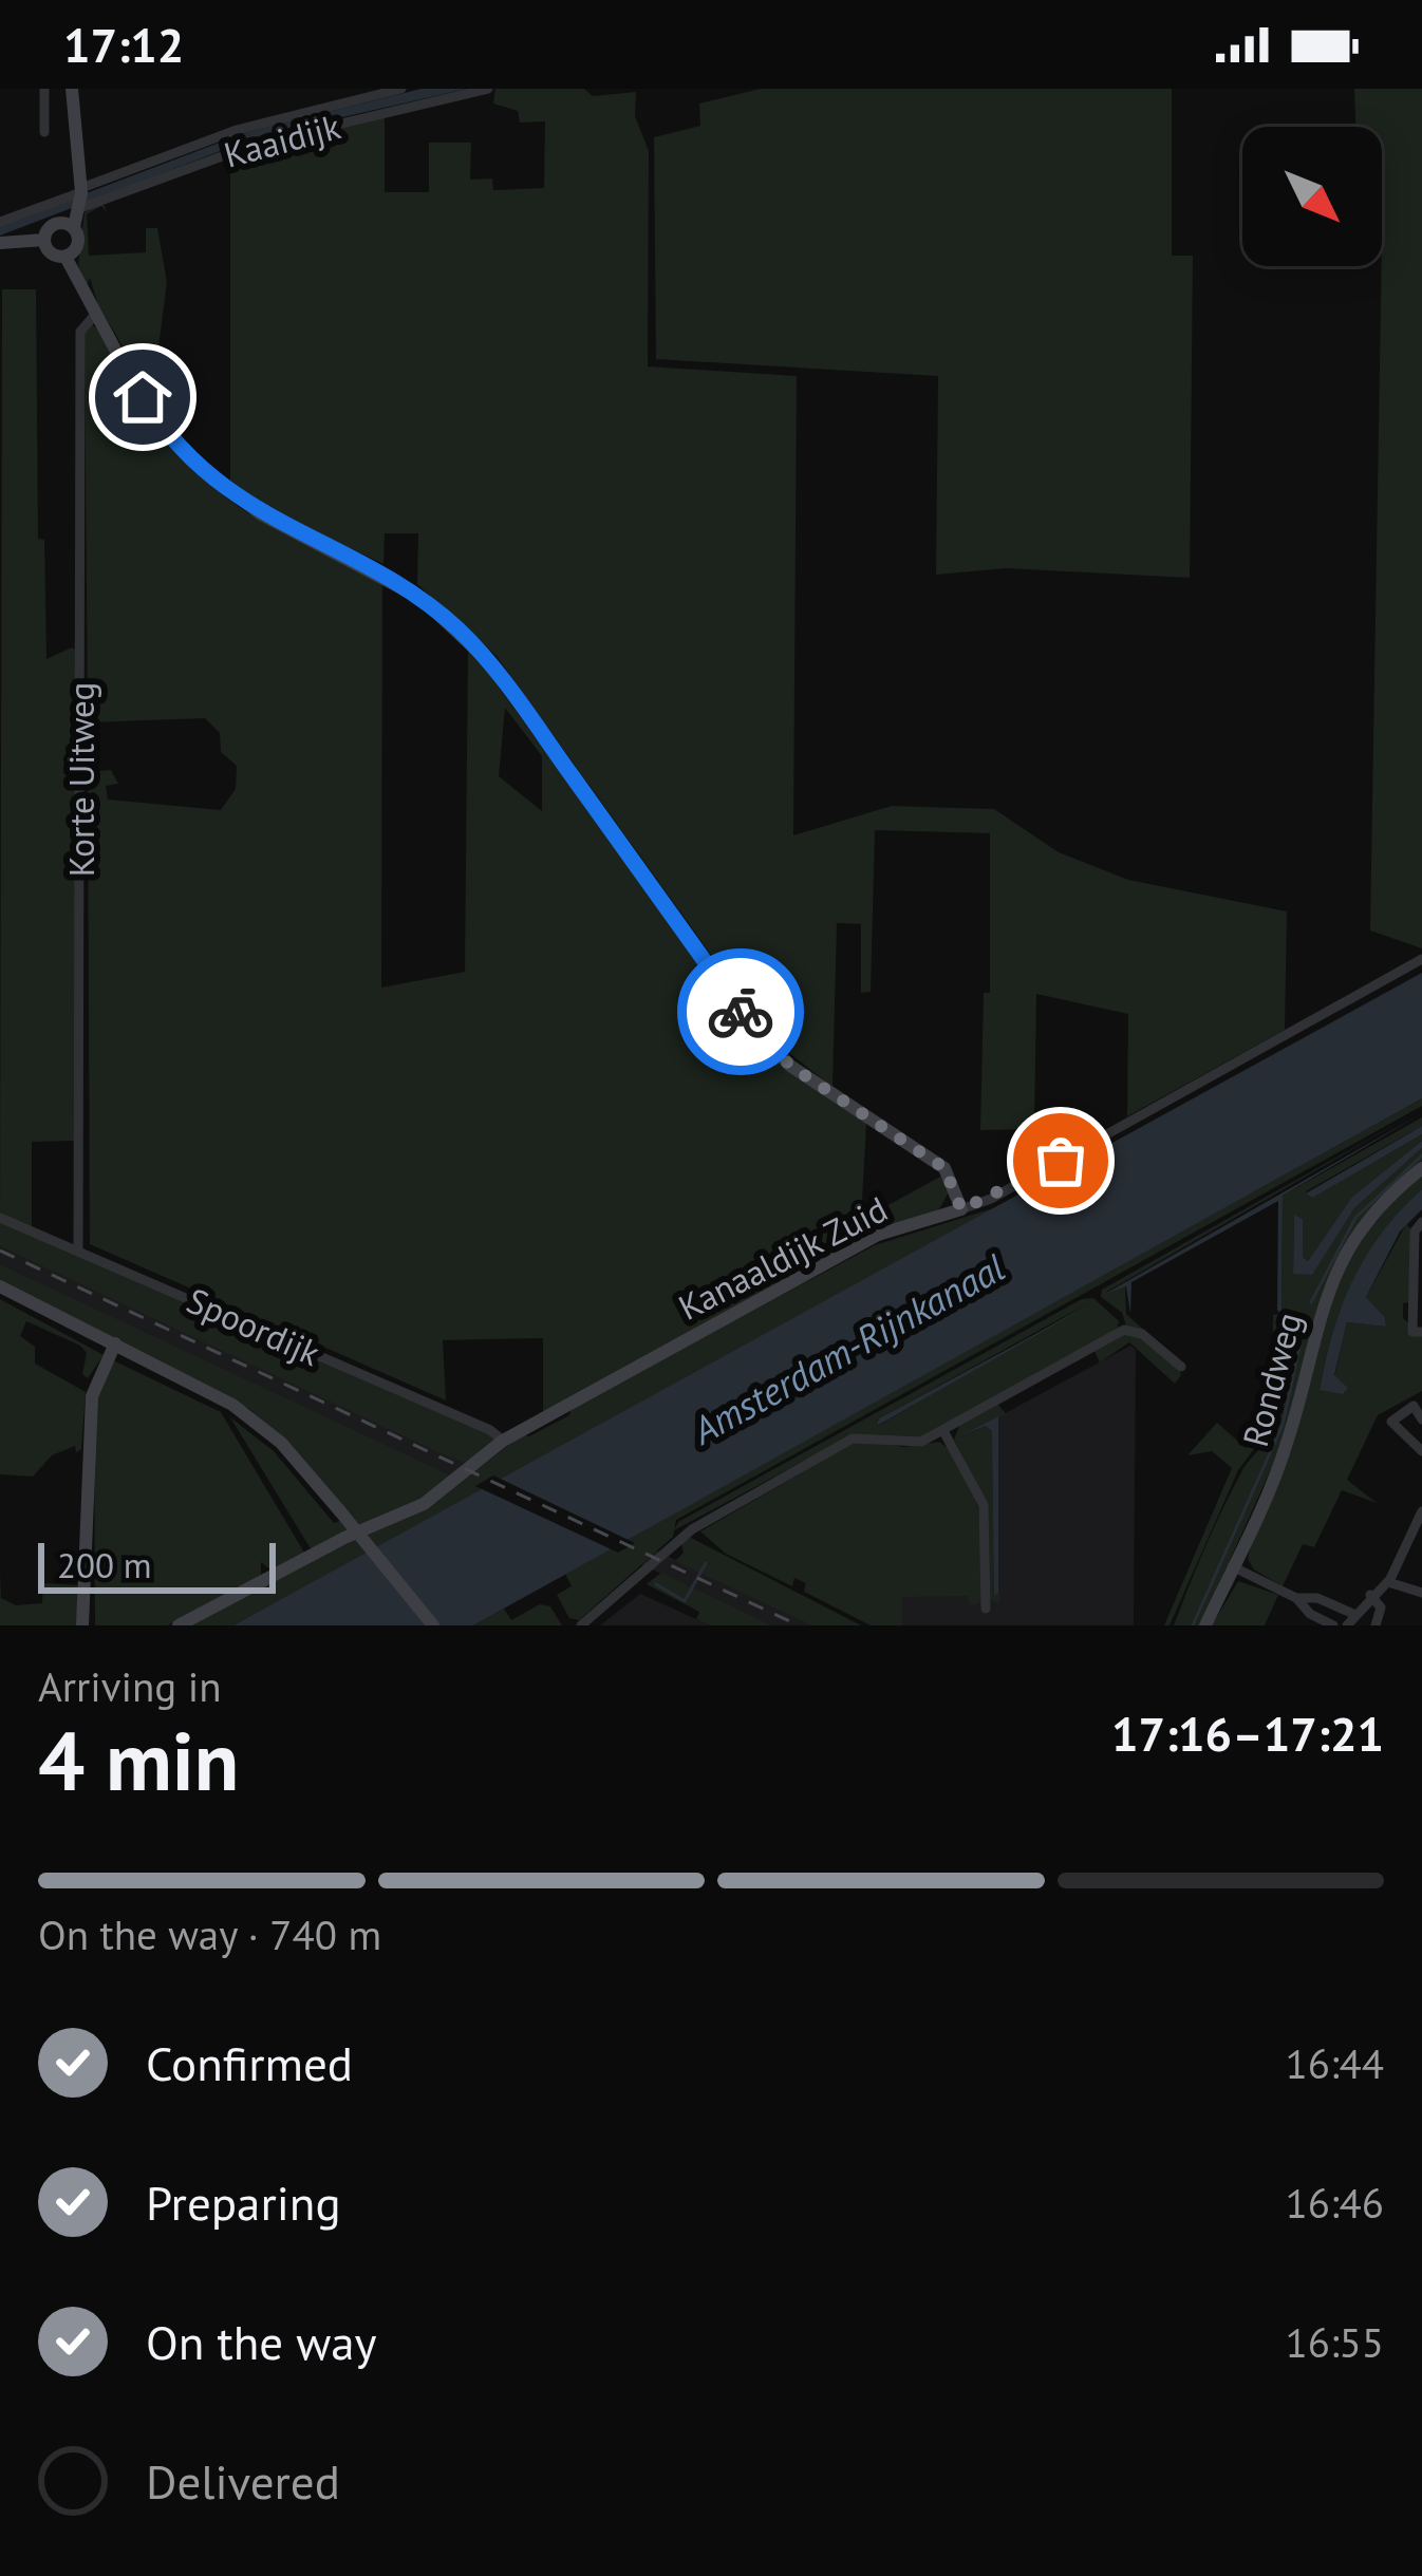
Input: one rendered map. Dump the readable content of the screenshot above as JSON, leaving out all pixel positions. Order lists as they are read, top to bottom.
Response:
{
  "streets": {
    "street": [
      "Kaaidijk",
      "Korte Uitweg",
      "Kanaaldijk Zuid",
      "Spoordijk",
      "Rondweg"
    ]
  },
  "crossings": [
    ["Korte Uitweg", "Spoordijk"],
    ["Kanaaldijk Zuid", "Spoordijk"]
  ],
  "water": ["Amsterdam-Rijnkanaal"],
  "scale_bar": "200 m",
  "north": "bottom right",
  "page": {
    "status": "17:12",
    "scale": "200 m",
    "heading": ["4 min", "Arriving in", "17:16–17:21"],
    "bar": "On the way · 740 m",
    "list": [
      ["Confirmed", "16:44"],
      ["Preparing", "16:46"],
      ["On the way", "16:55"],
      "Delivered"
    ]
  }
}
